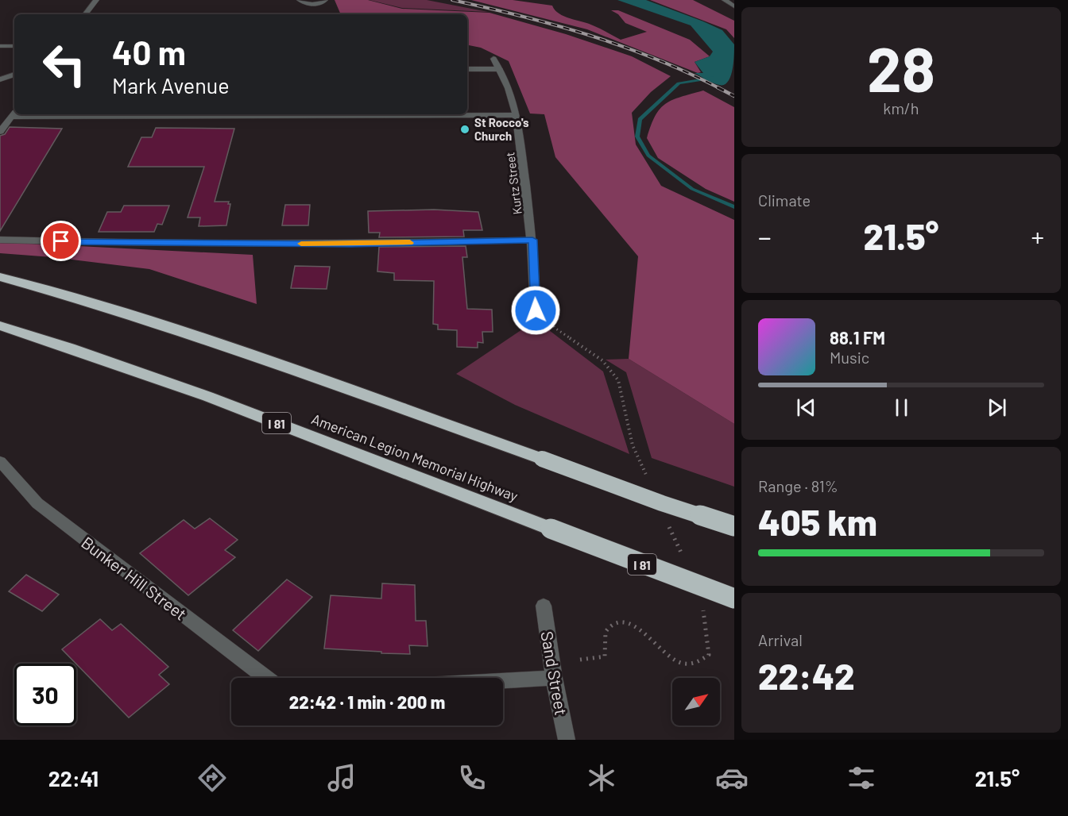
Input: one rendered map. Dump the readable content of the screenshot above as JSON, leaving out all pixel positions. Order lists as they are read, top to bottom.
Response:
{
  "streets": {
    "highway": ["I 81", "American Legion Memorial Highway"],
    "street": ["Kurtz Street", "Bunker Hill Street", "Sand Street"]
  },
  "places": ["St Rocco's Church"],
  "north": "top right",
  "page": {
    "tile": [
      ["28", "km/h"],
      "Climate",
      ["Range · 81%", "405 km"],
      ["Arrival", "22:42"]
    ],
    "turn": ["40 m", "Mark Avenue"],
    "heat": ["−", "21.5°", "+"],
    "song": ["88.1 FM", "Music"],
    "limit": "30",
    "trip": "22:42 · 1 min · 200 m",
    "tabs": ["22:41", "21.5°"]
  }
}
